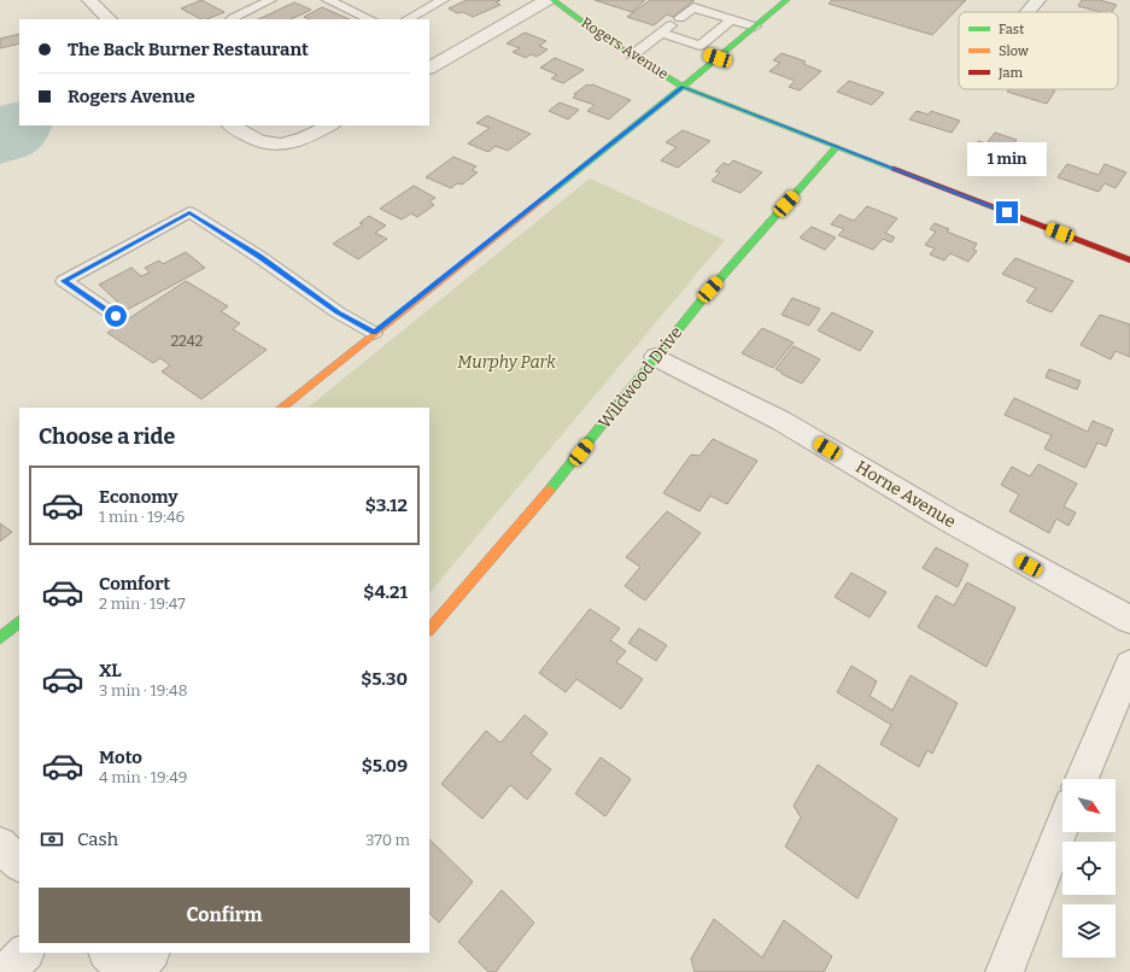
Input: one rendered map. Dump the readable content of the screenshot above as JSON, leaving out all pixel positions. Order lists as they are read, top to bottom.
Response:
{
  "streets": {
    "street": ["Rogers Avenue", "Wildwood Drive", "Horne Avenue"]
  },
  "crossings": [
    ["Rogers Avenue", "Wildwood Drive"],
    ["Wildwood Drive", "Horne Avenue"]
  ],
  "parks": ["Murphy Park"],
  "house_numbers": ["2242"],
  "legend": ["Fast", "Slow", "Jam"],
  "north": "bottom right",
  "page": {
    "banner": ["The Back Burner Restaurant", "Rogers Avenue"],
    "bubble": "1 min",
    "heading": "Choose a ride",
    "list": [
      {
        "name": "Economy",
        "note": "1 min · 19:46",
        "value": "$3.12"
      },
      {
        "name": "Comfort",
        "note": "2 min · 19:47",
        "value": "$4.21"
      },
      {
        "name": "XL",
        "note": "3 min · 19:48",
        "value": "$5.30"
      },
      {
        "name": "Moto",
        "note": "4 min · 19:49",
        "value": "$5.09"
      }
    ],
    "pay": ["Cash", "370 m"],
    "buttons": "Confirm"
  }
}
